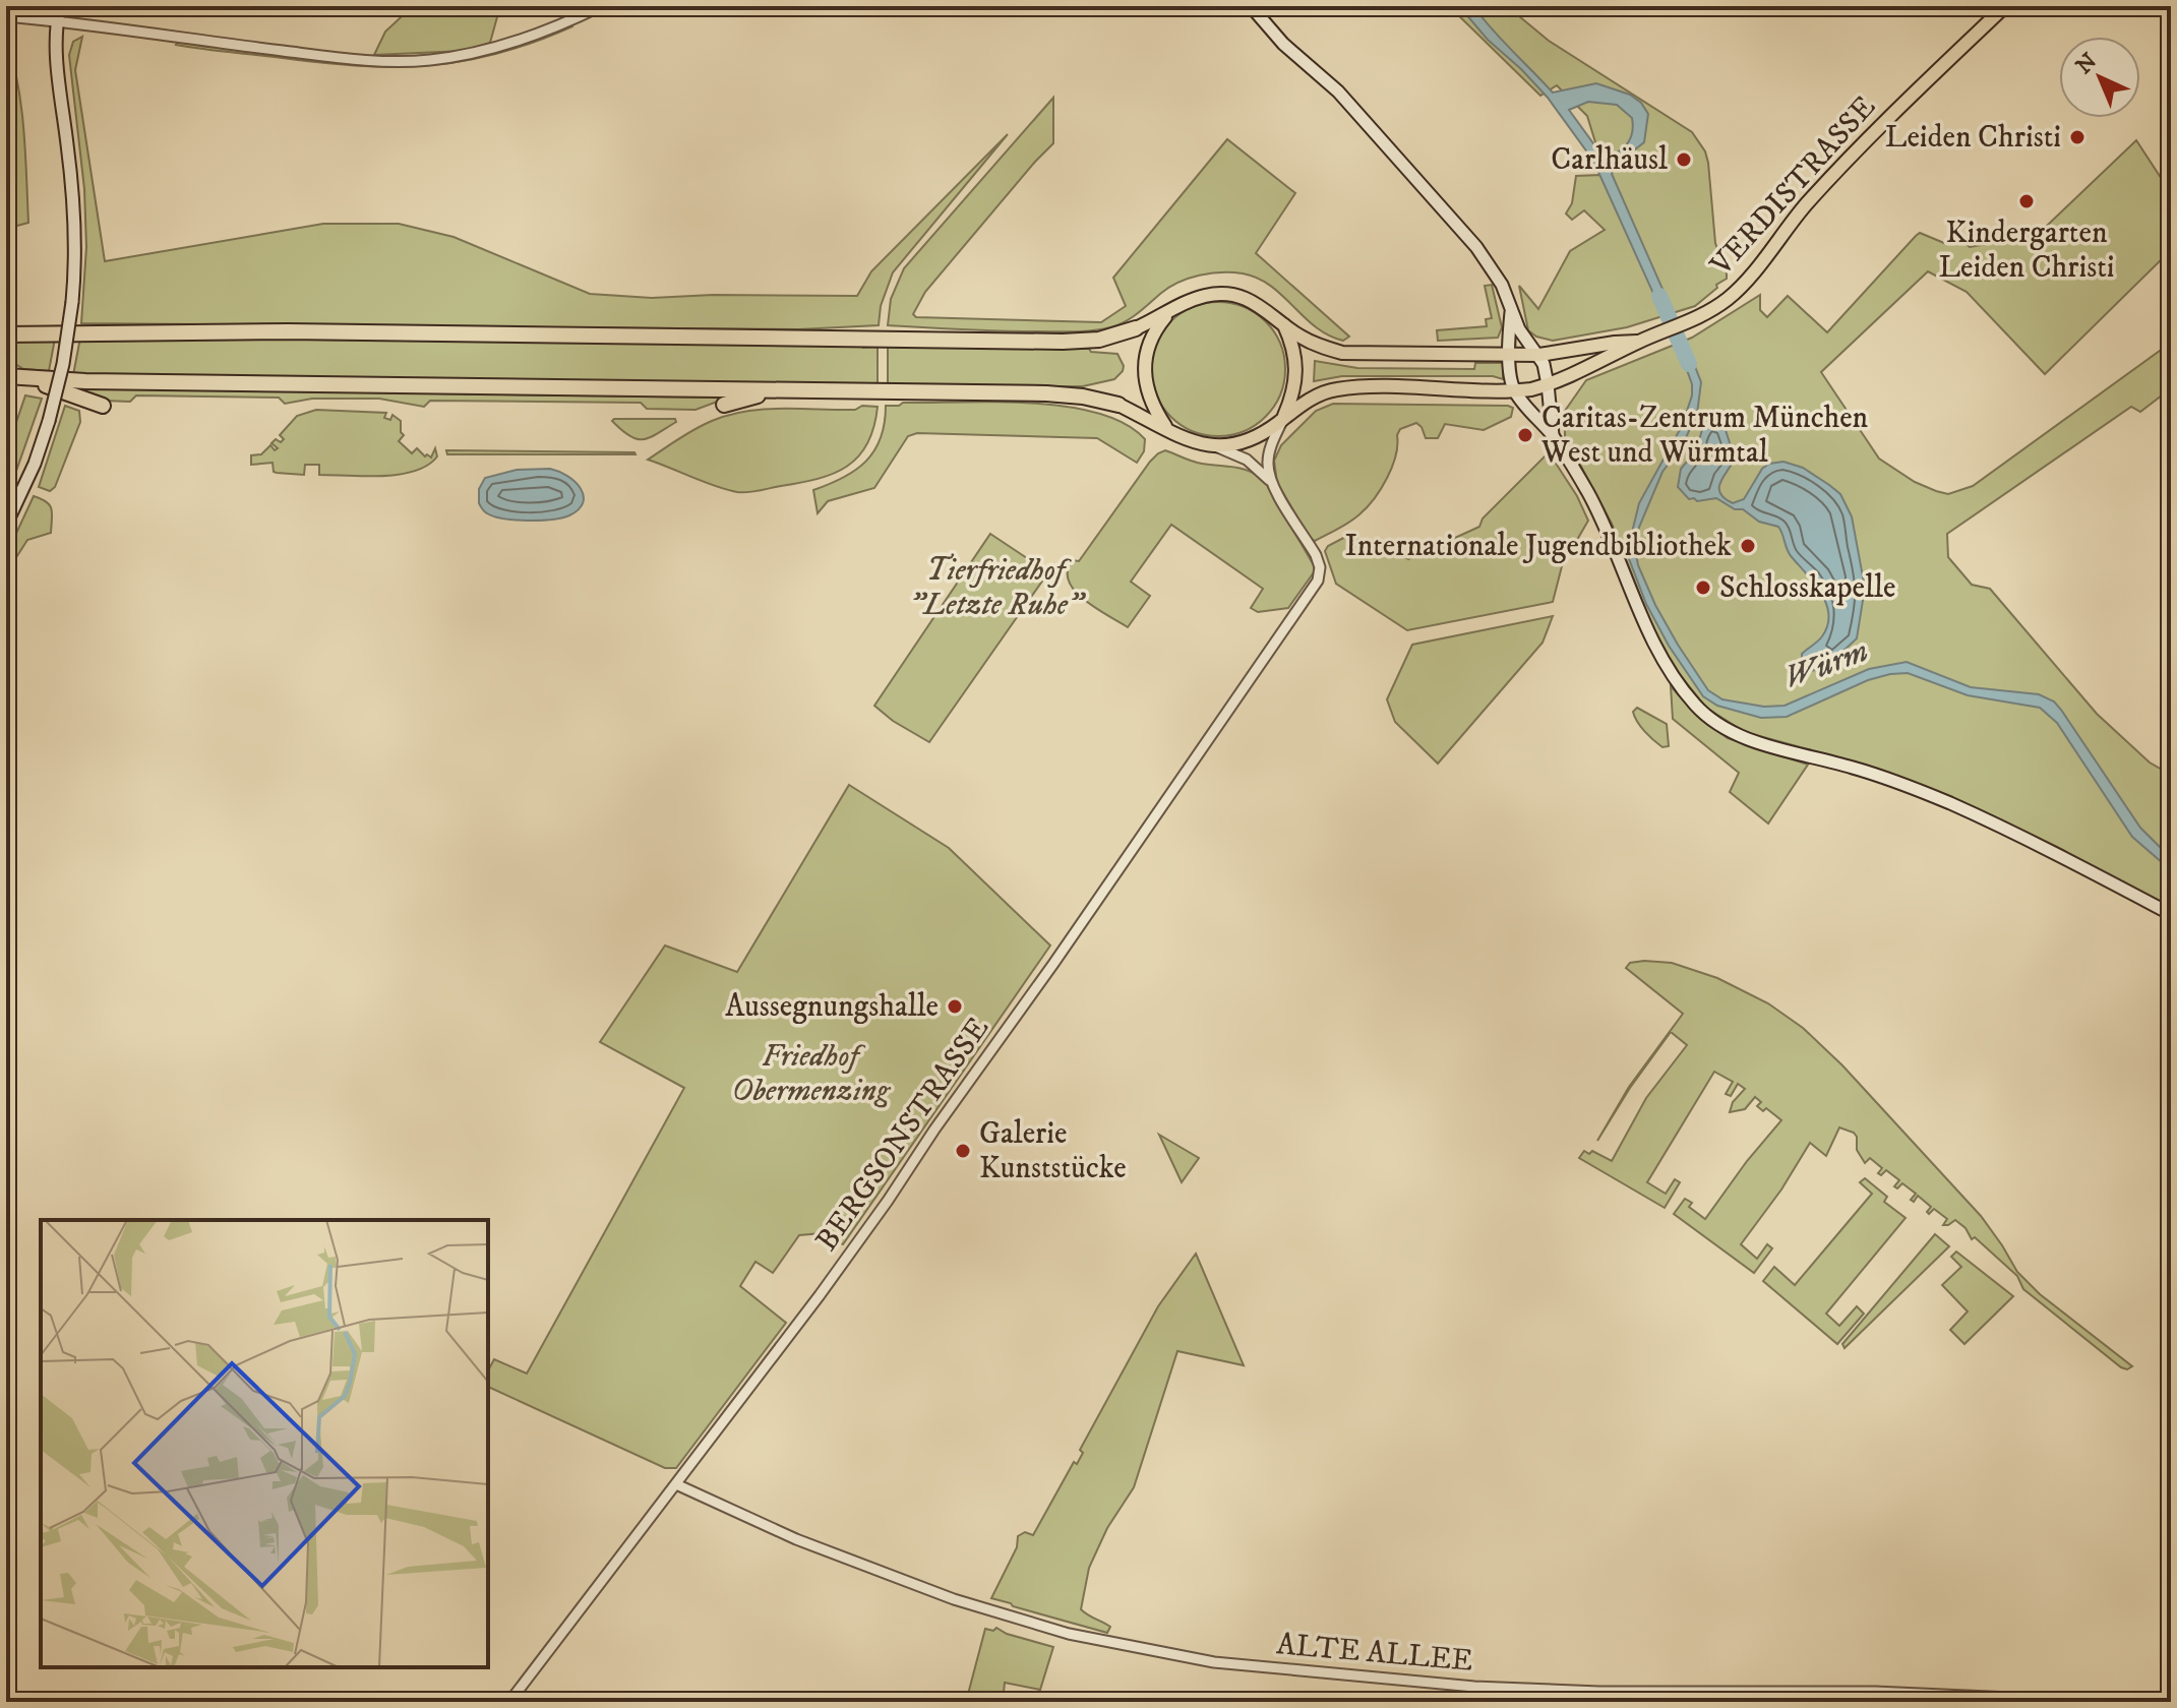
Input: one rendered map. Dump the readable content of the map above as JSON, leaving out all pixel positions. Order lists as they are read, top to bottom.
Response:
{
  "streets": {
    "main road": ["VERDISTRASSE"],
    "street": ["BERGSONSTRASSE", "ALTE ALLEE"]
  },
  "crossings": [
    ["BERGSONSTRASSE", "ALTE ALLEE"]
  ],
  "water": ["Würm"],
  "parks": ["Tierfriedhof \"Letzte Ruhe\"", "Friedhof Obermenzing"],
  "places": [
    "Leiden Christi",
    "Carlhäusl",
    "Kindergarten Leiden Christi",
    "Caritas-Zentrum München West und Würmtal",
    "Internationale Jugendbibliothek",
    "Schlosskapelle",
    "Aussegnungshalle",
    "Galerie Kunststücke"
  ],
  "north": "top left"
}
